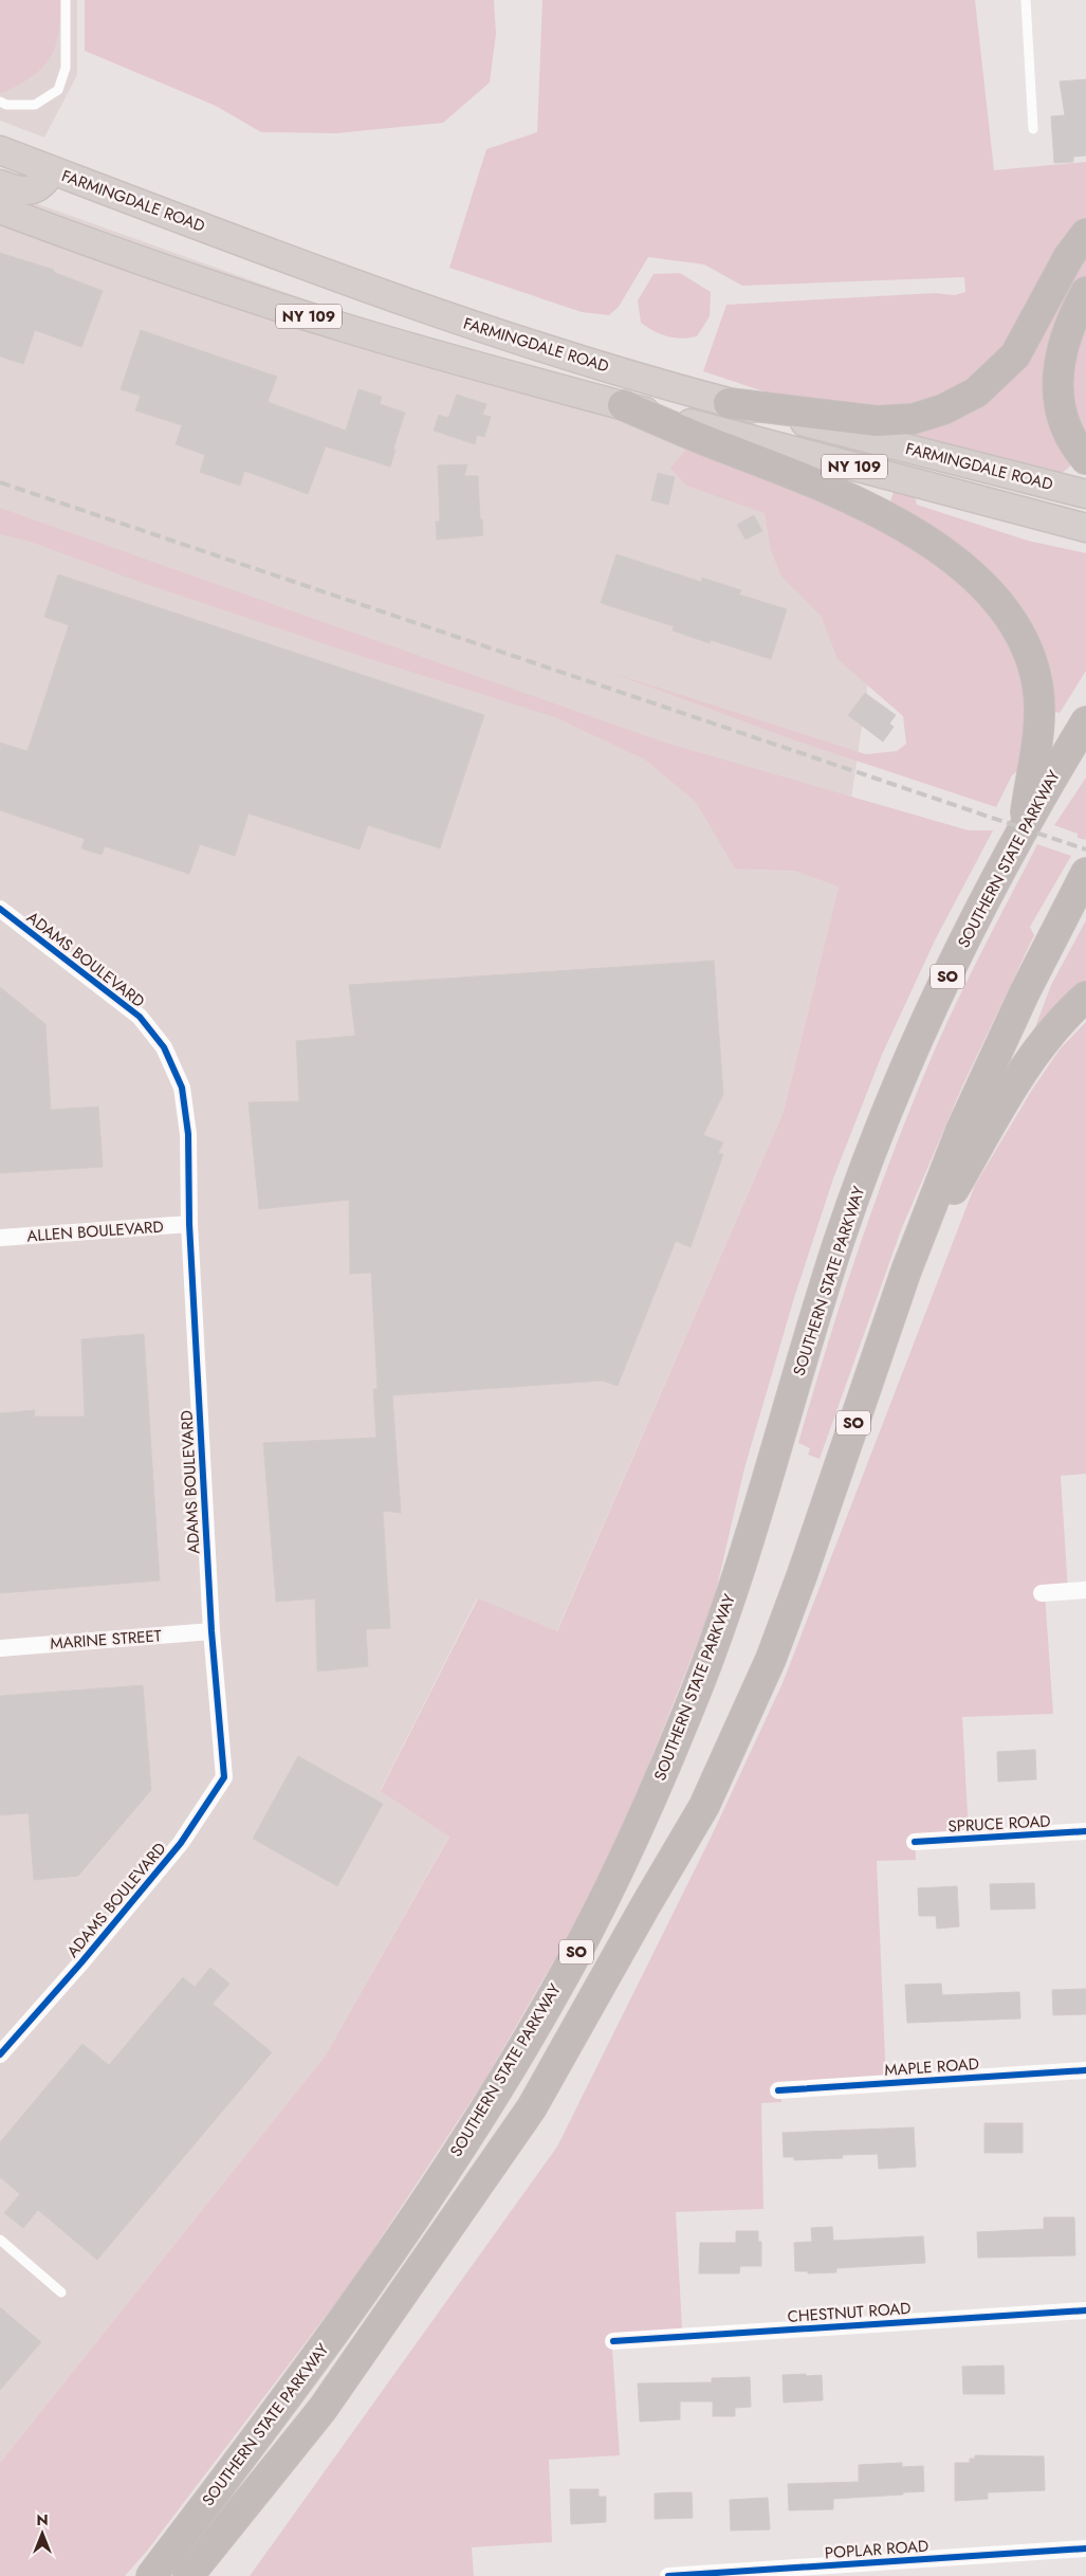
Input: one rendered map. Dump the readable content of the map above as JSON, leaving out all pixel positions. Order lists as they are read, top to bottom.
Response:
{
  "streets": {
    "highway": ["SOUTHERN STATE PARKWAY", "SO"],
    "main road": ["FARMINGDALE ROAD", "NY 109"],
    "street": [
      "ADAMS BOULEVARD",
      "ALLEN BOULEVARD",
      "MARINE STREET",
      "SPRUCE ROAD",
      "MAPLE ROAD",
      "CHESTNUT ROAD",
      "POPLAR ROAD"
    ]
  },
  "crossings": [
    ["ADAMS BOULEVARD", "ALLEN BOULEVARD"],
    ["ADAMS BOULEVARD", "MARINE STREET"]
  ],
  "north": "top"
}
